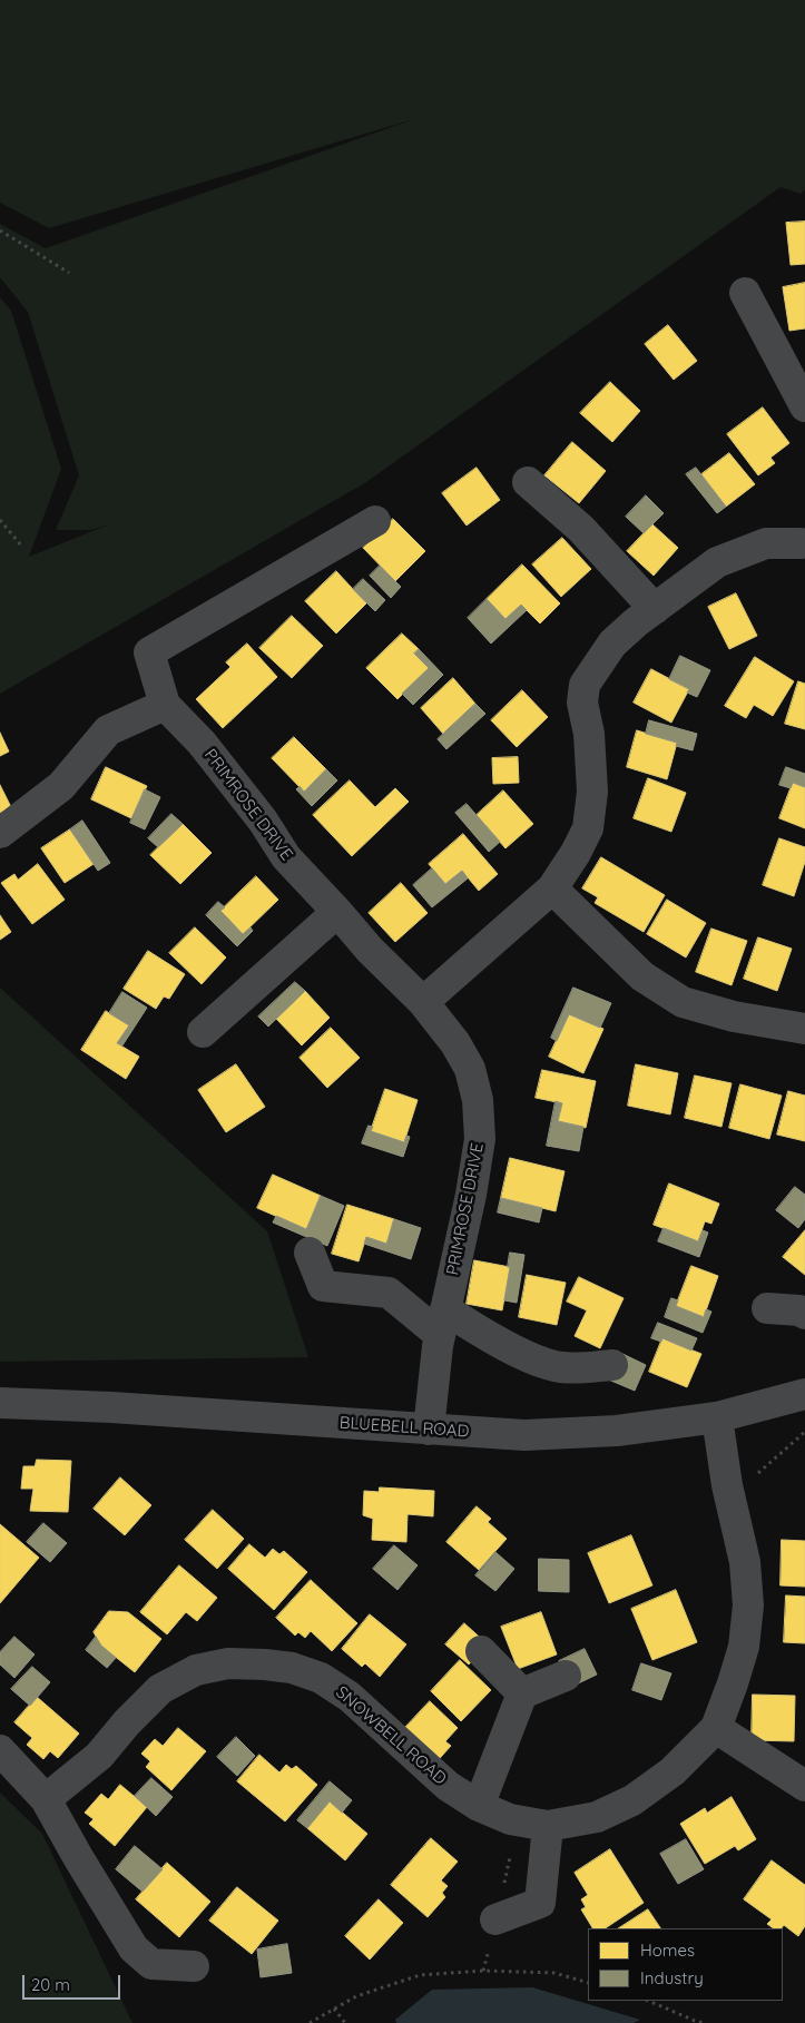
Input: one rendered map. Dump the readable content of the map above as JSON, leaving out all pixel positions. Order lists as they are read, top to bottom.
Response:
{
  "streets": {
    "street": ["PRIMROSE DRIVE", "BLUEBELL ROAD", "SNOWBELL ROAD"]
  },
  "crossings": [
    ["PRIMROSE DRIVE", "BLUEBELL ROAD"],
    ["BLUEBELL ROAD", "SNOWBELL ROAD"]
  ],
  "legend": ["Homes", "Industry"],
  "scale_bar": "20 m"
}
